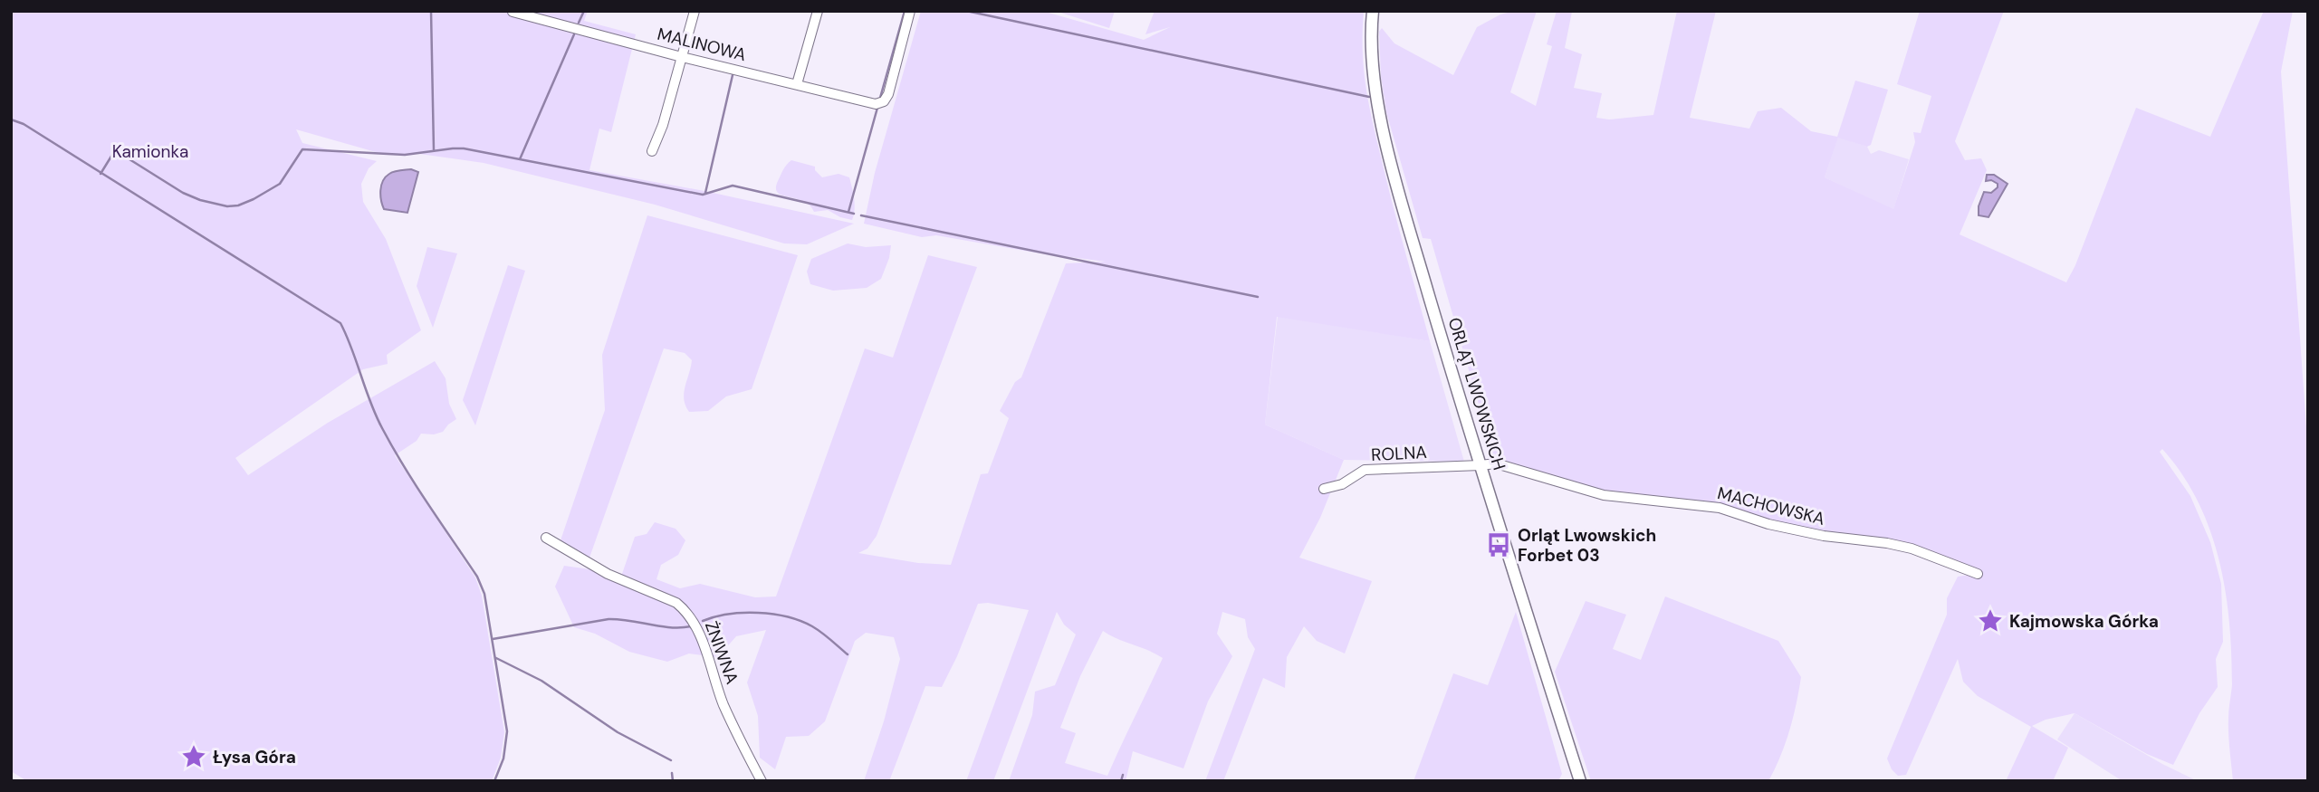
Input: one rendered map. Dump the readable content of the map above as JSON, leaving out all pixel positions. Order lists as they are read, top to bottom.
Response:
{
  "streets": {
    "street": [
      "MALINOWA",
      "ORLĄT LWOWSKICH",
      "ROLNA",
      "MACHOWSKA",
      "ŻNIWNA"
    ]
  },
  "crossings": [
    ["ORLĄT LWOWSKICH", "ROLNA"],
    ["ORLĄT LWOWSKICH", "MACHOWSKA"],
    ["ROLNA", "MACHOWSKA"]
  ],
  "parks": ["Kamionka"],
  "places": {
    "bus stop": ["Orląt Lwowskich Forbet 03"],
    "place": ["Kajmowska Górka", "Łysa Góra"]
  }
}
